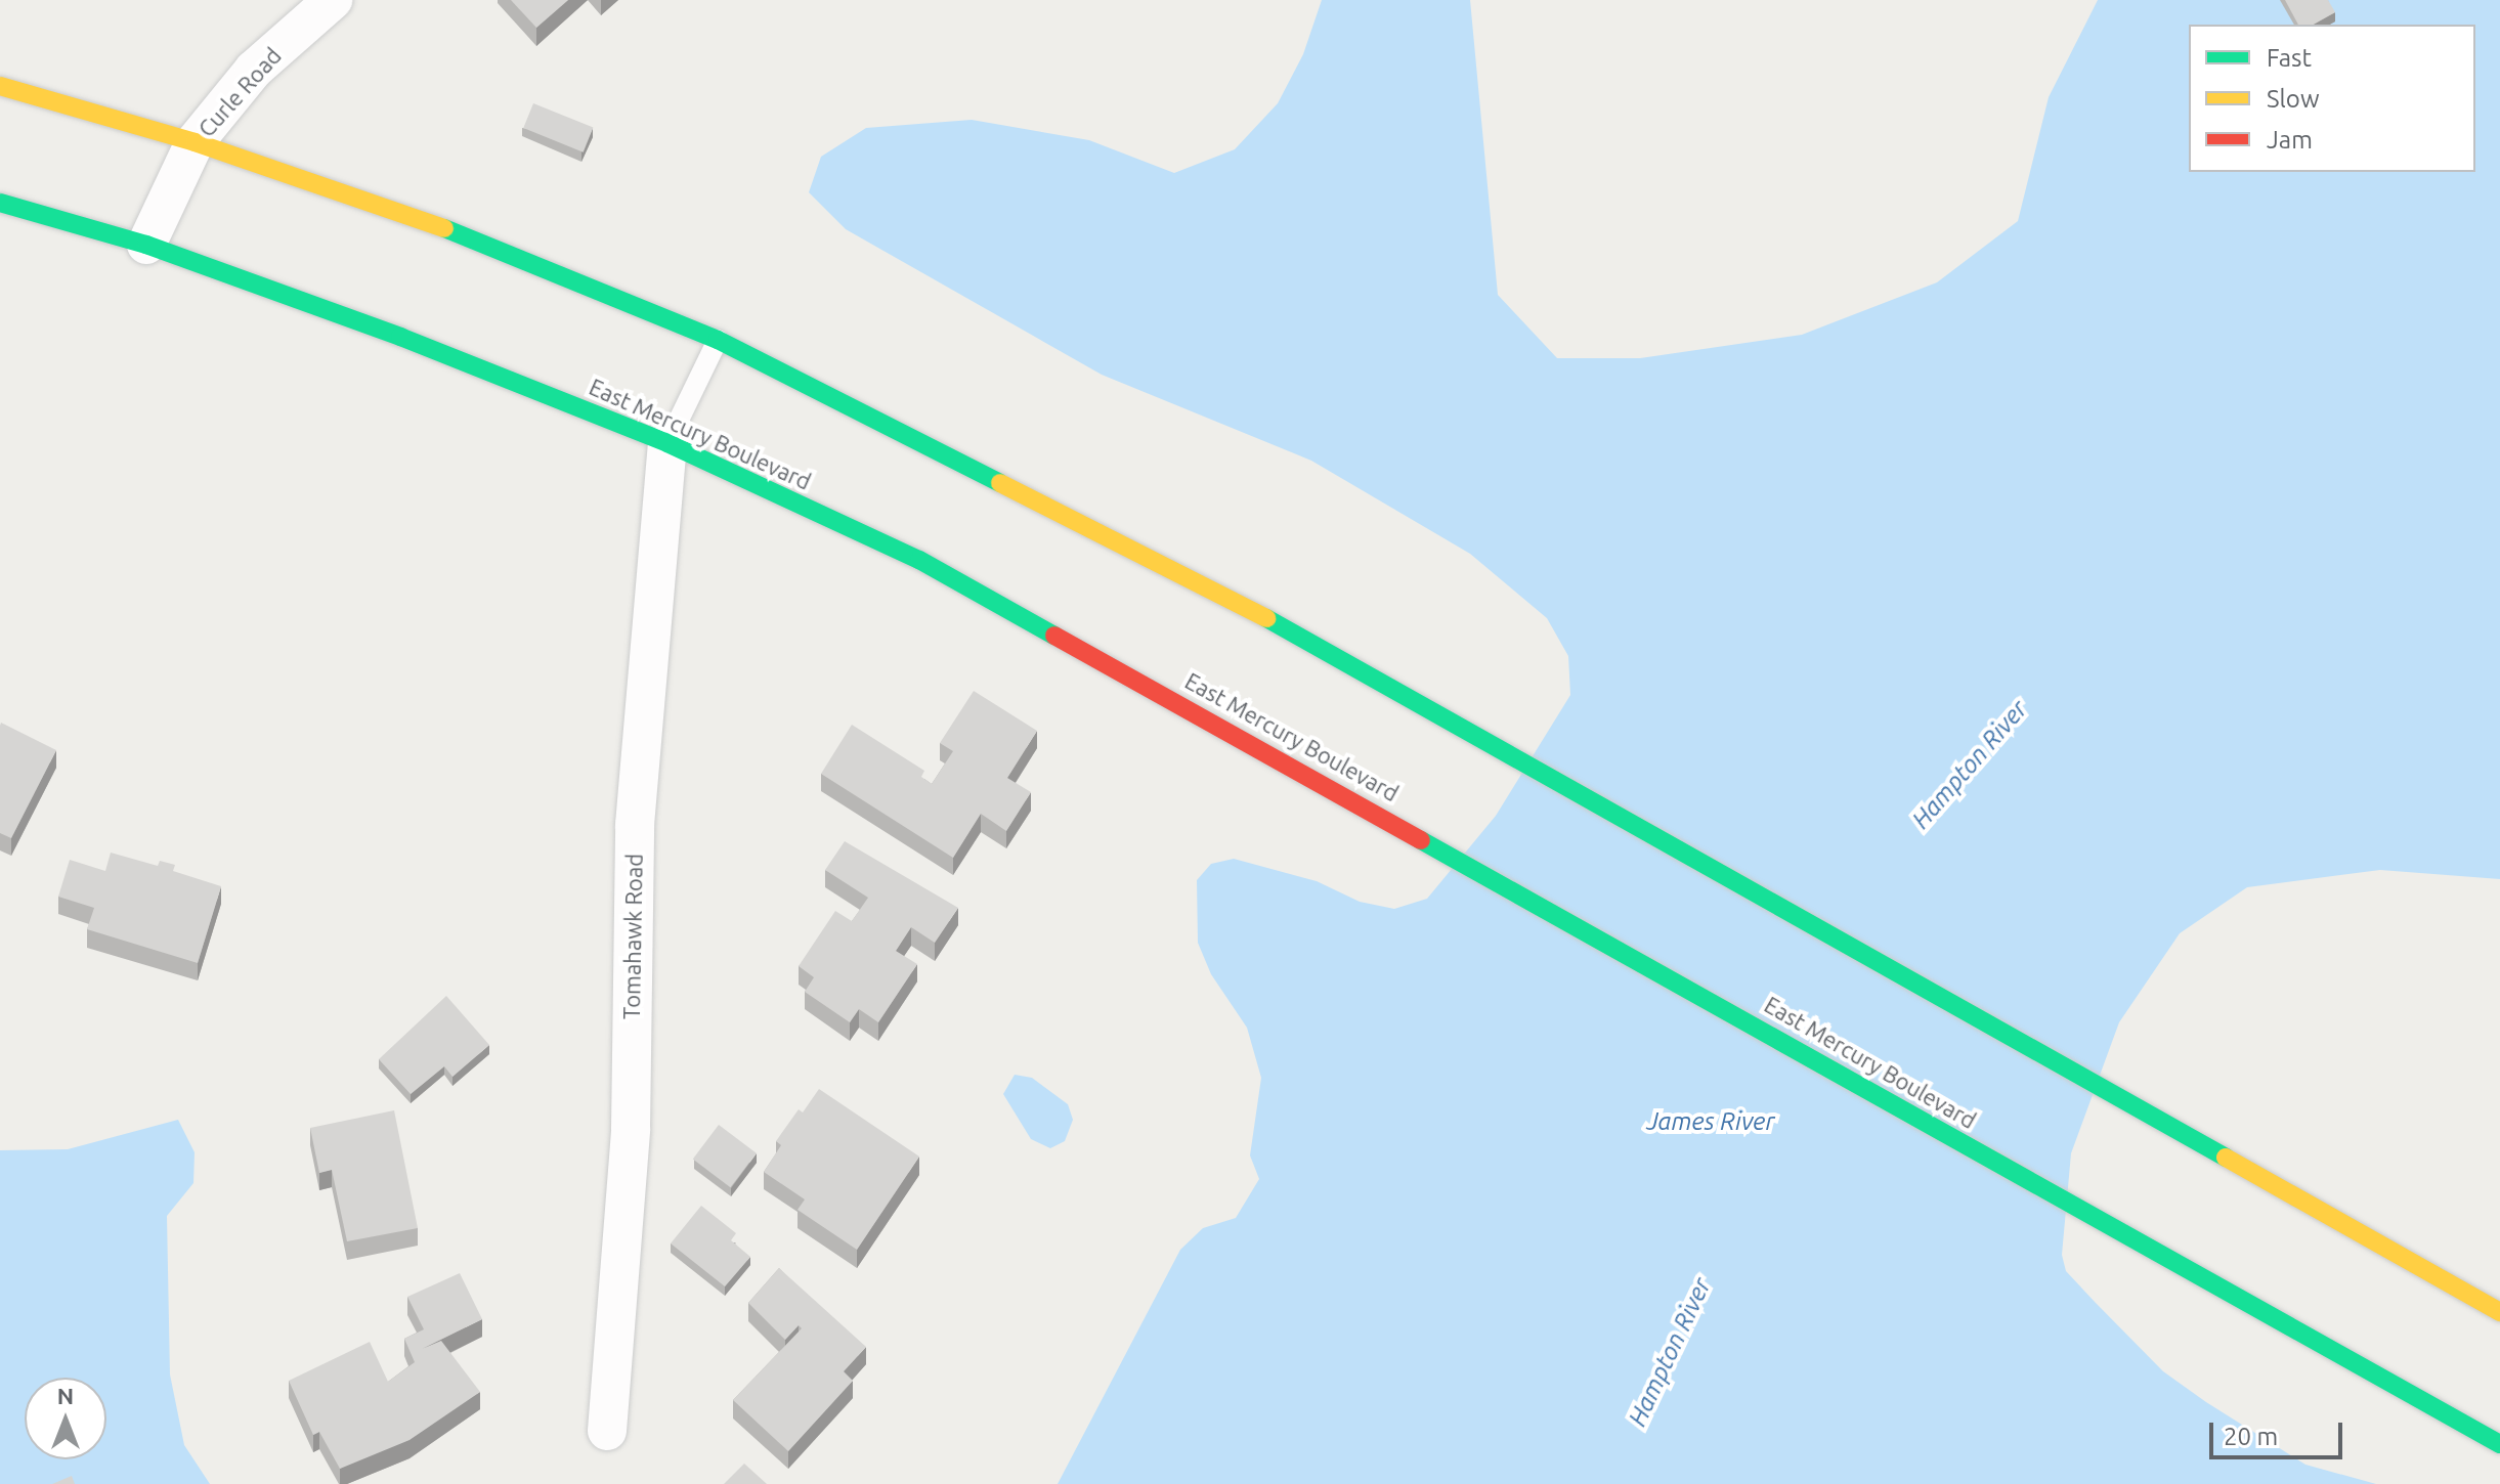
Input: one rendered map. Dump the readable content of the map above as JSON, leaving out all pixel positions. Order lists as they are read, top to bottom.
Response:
{
  "streets": {
    "main road": ["East Mercury Boulevard"],
    "street": ["Curle Road", "Tomahawk Road"]
  },
  "crossings": [
    ["Curle Road", "East Mercury Boulevard"],
    ["East Mercury Boulevard", "Tomahawk Road"]
  ],
  "water": ["Hampton River", "James River"],
  "legend": ["Fast", "Slow", "Jam"],
  "scale_bar": "20 m",
  "north": "top"
}
